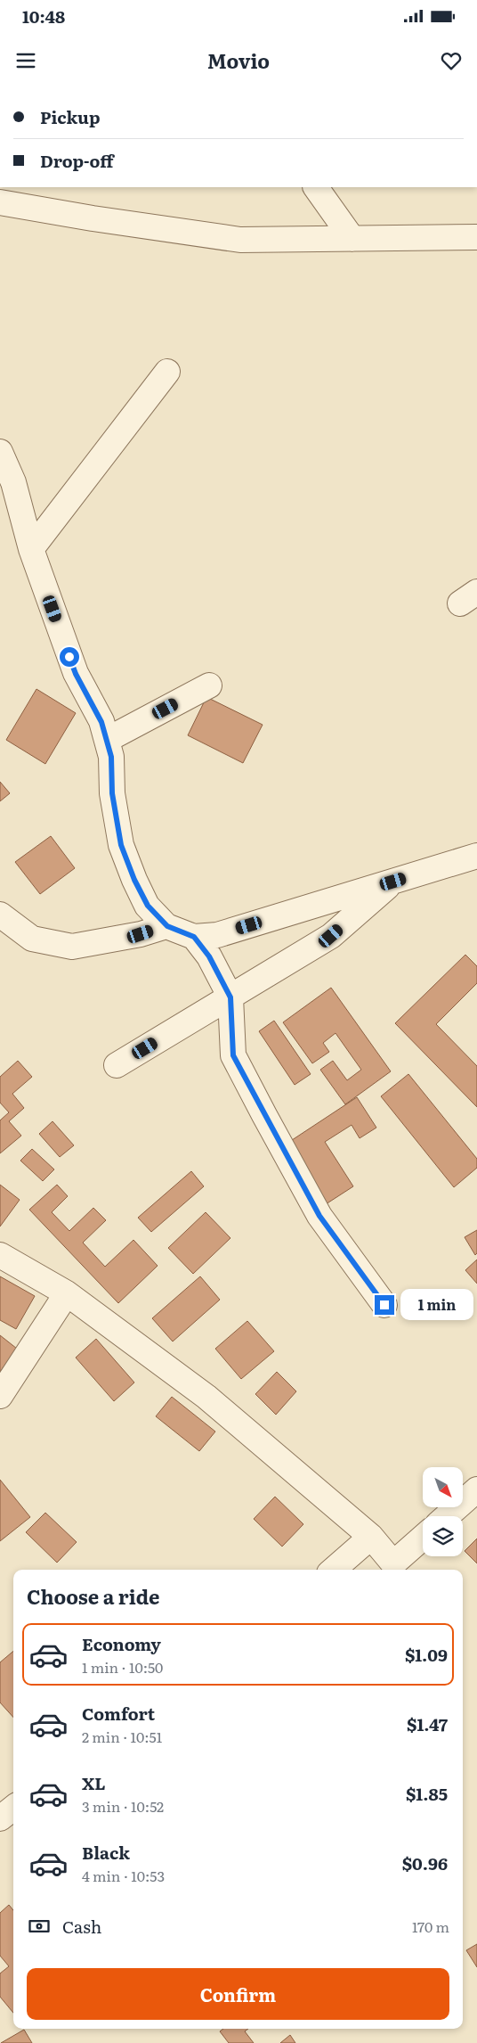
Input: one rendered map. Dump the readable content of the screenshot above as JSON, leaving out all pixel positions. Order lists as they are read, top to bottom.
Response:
{
  "north": "bottom right",
  "page": {
    "status": "10:48",
    "header": "Movio",
    "banner": ["Pickup", "Drop-off"],
    "bubble": "1 min",
    "heading": "Choose a ride",
    "list": [
      {
        "name": "Economy",
        "note": "1 min · 10:50",
        "value": "$1.09"
      },
      {
        "name": "Comfort",
        "note": "2 min · 10:51",
        "value": "$1.47"
      },
      {
        "name": "XL",
        "note": "3 min · 10:52",
        "value": "$1.85"
      },
      {
        "name": "Black",
        "note": "4 min · 10:53",
        "value": "$0.96"
      }
    ],
    "pay": ["Cash", "170 m"],
    "buttons": "Confirm"
  }
}
